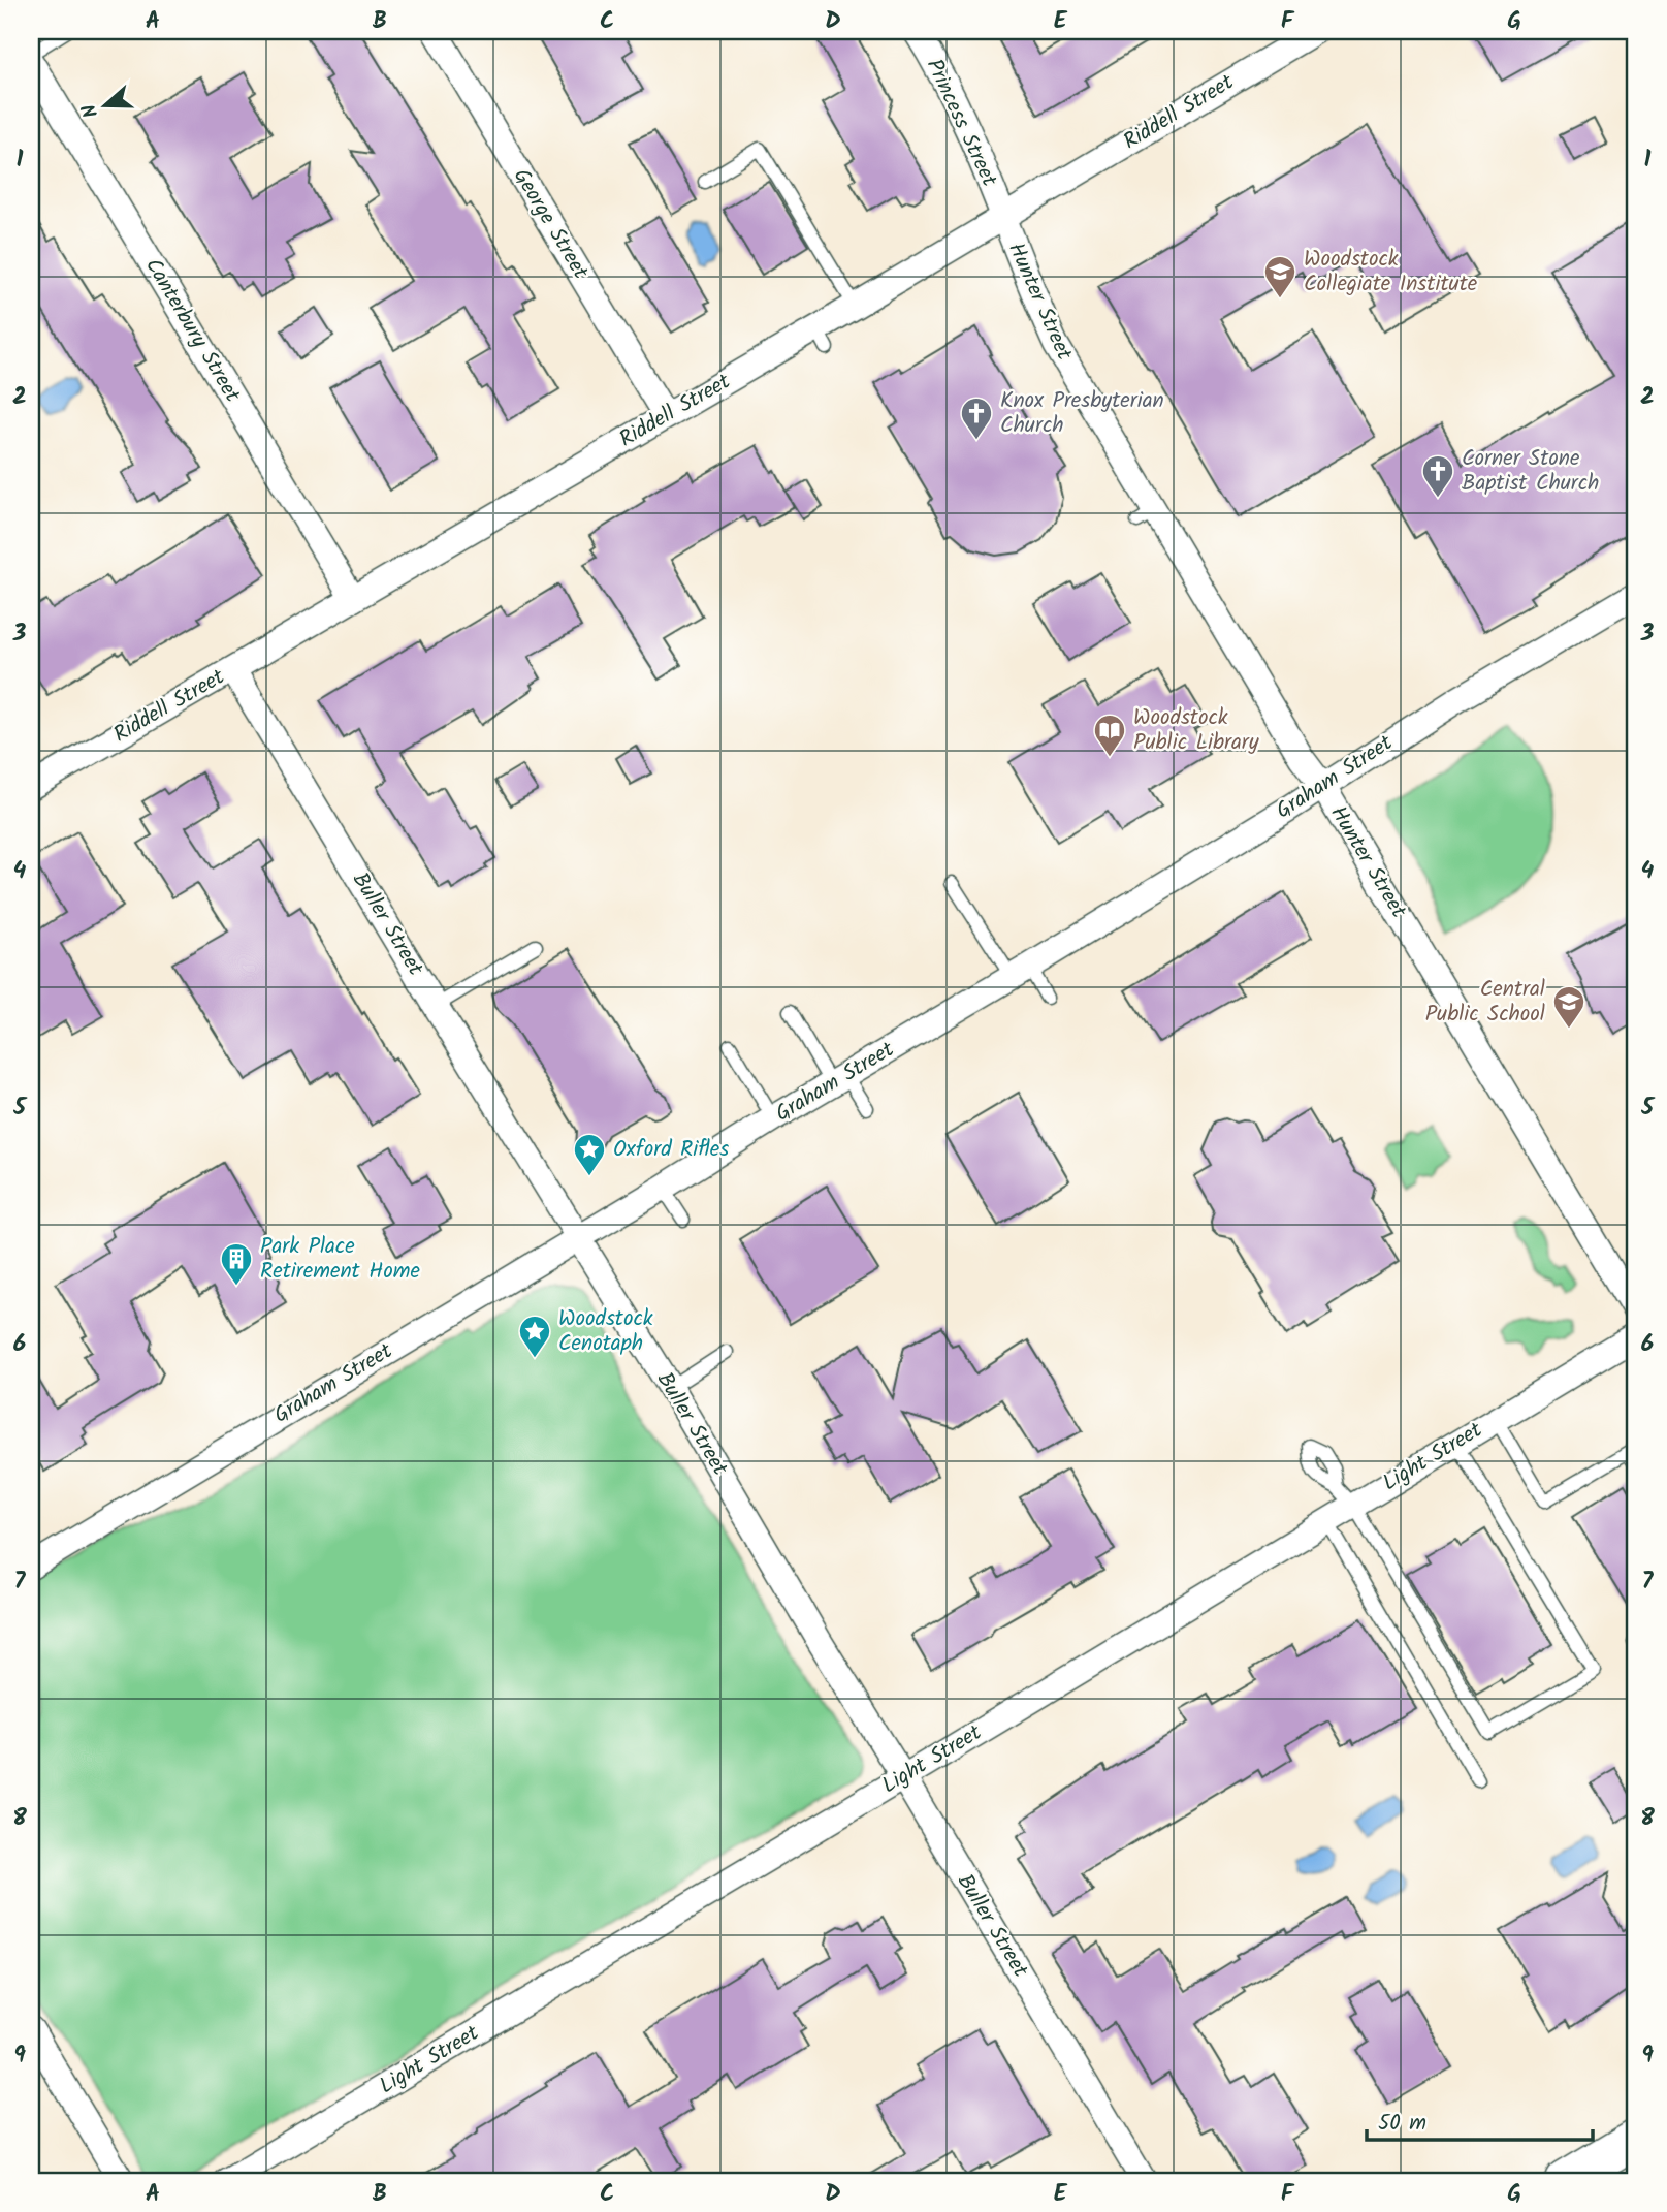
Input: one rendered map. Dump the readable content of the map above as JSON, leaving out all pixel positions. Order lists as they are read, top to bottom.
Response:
{
  "streets": {
    "street": [
      "Riddell Street",
      "Princess Street",
      "George Street",
      "Hunter Street",
      "Canterbury Street",
      "Graham Street",
      "Buller Street",
      "Light Street"
    ]
  },
  "crossings": [
    ["Riddell Street", "Princess Street"],
    ["Riddell Street", "George Street"],
    ["Riddell Street", "Hunter Street"],
    ["Riddell Street", "Canterbury Street"],
    ["Riddell Street", "Buller Street"],
    ["Princess Street", "Hunter Street"],
    ["Hunter Street", "Graham Street"],
    ["Graham Street", "Buller Street"],
    ["Buller Street", "Light Street"]
  ],
  "places": {
    "school or university": ["Woodstock Collegiate Institute", "Central Public School"],
    "church": ["Knox Presbyterian Church", "Corner Stone Baptist Church"],
    "library": ["Woodstock Public Library"],
    "place": ["Oxford Rifles", "Woodstock Cenotaph"],
    "building": ["Park Place Retirement Home"]
  },
  "scale_bar": "50 m",
  "north": "left",
  "grid": {
    "columns": [
      "A",
      "B",
      "C",
      "D",
      "E",
      "F",
      "G"
    ],
    "rows": [
      "1",
      "2",
      "3",
      "4",
      "5",
      "6",
      "7",
      "8",
      "9"
    ]
  }
}
